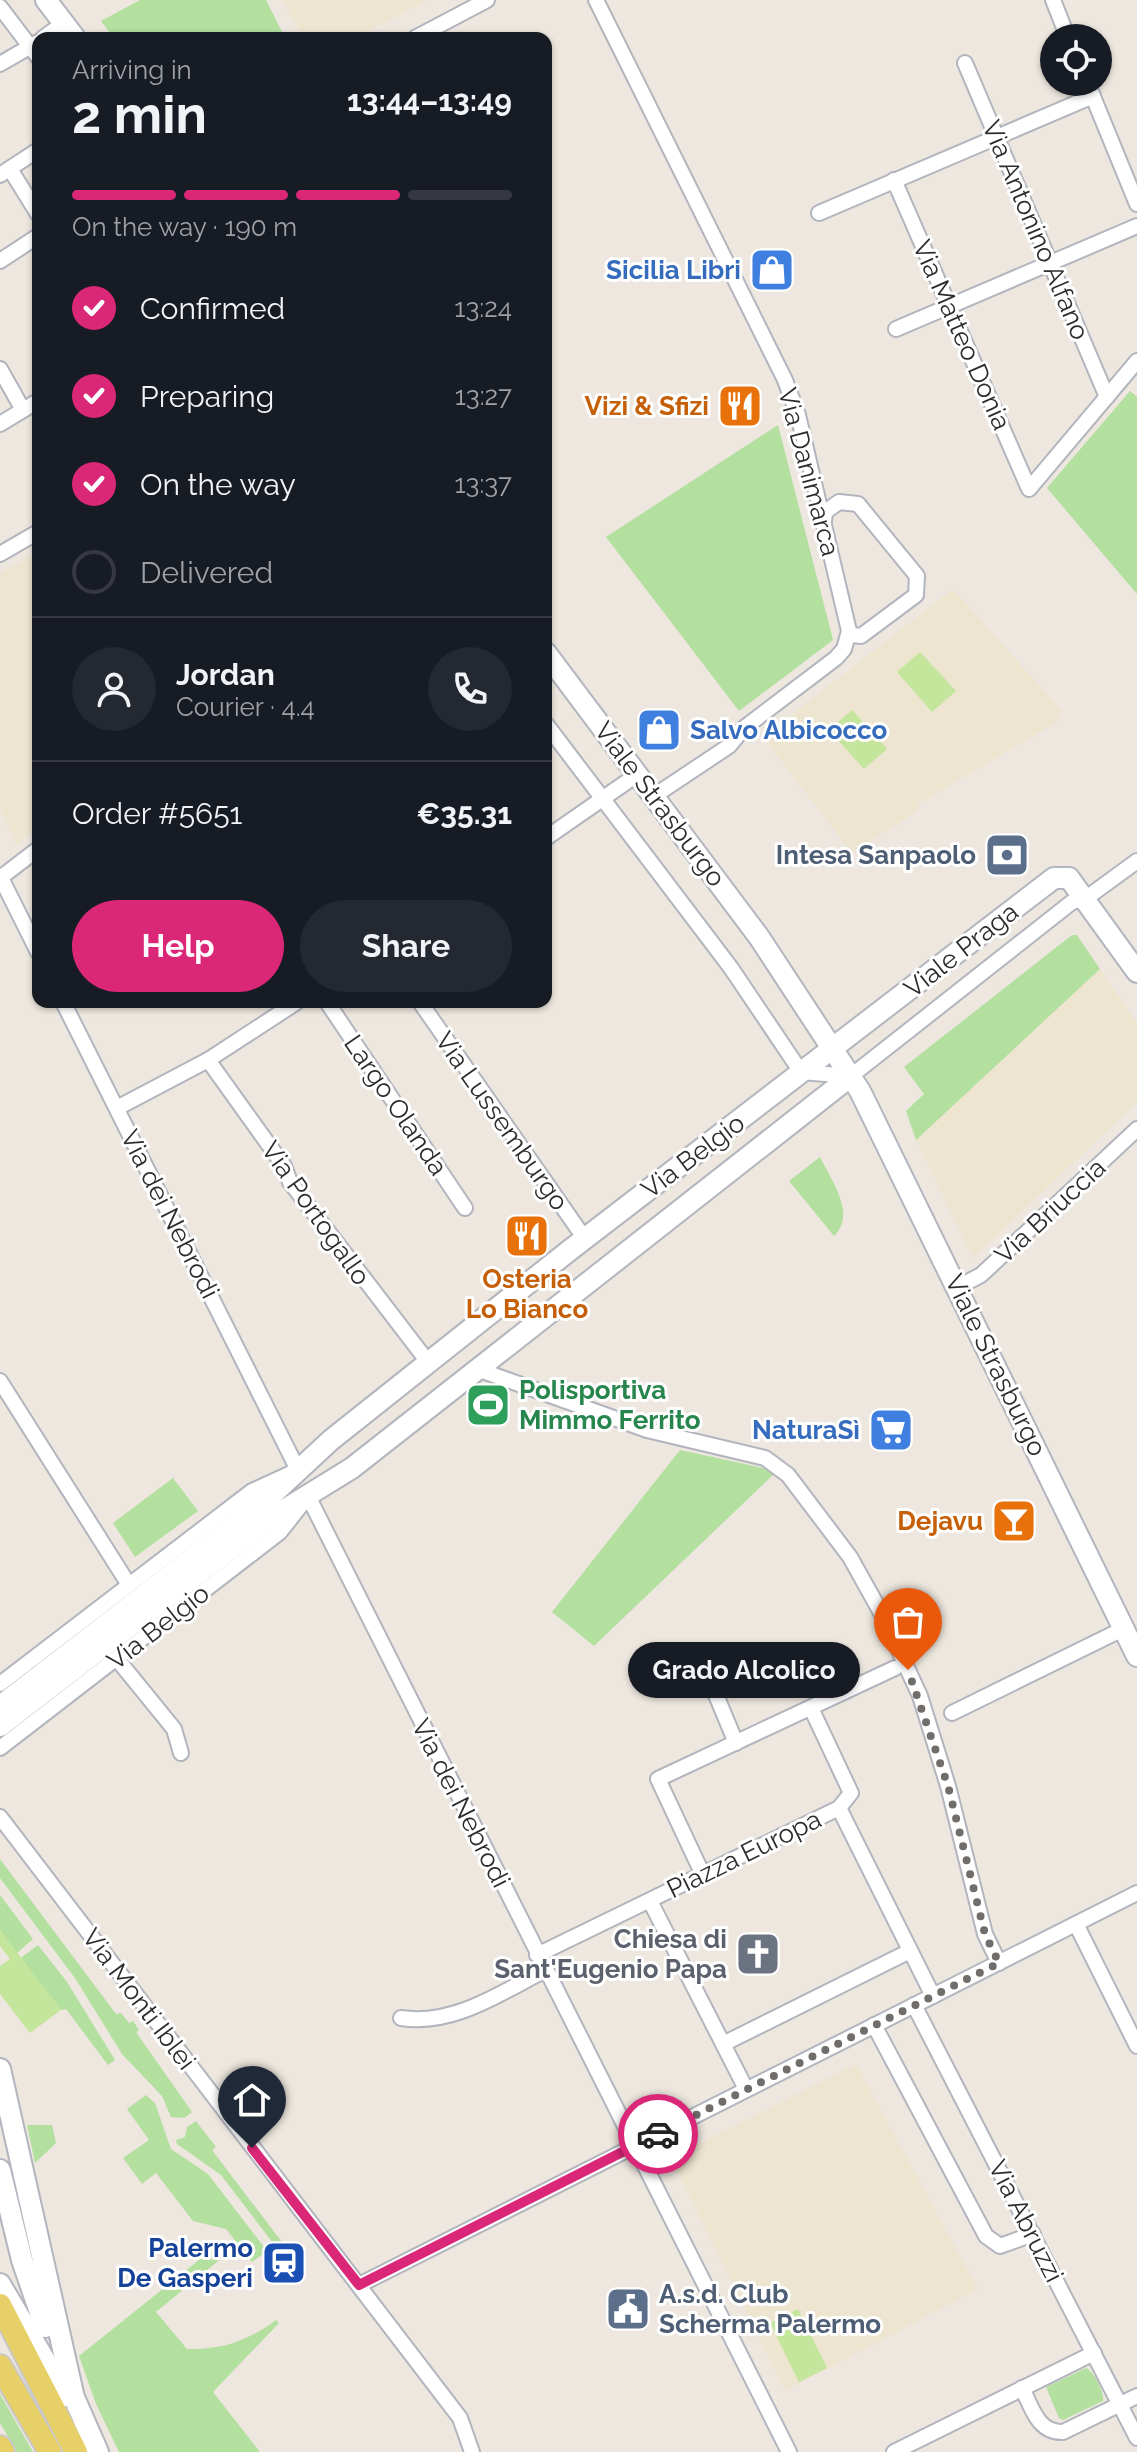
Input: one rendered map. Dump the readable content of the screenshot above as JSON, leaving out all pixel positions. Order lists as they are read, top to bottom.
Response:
{
  "streets": {
    "street": [
      "Via Antonino Alfano",
      "Via Matteo Donia",
      "Via Danimarca",
      "Viale Strasburgo",
      "Viale Praga",
      "Largo Olanda",
      "Via Lussemburgo",
      "Via Belgio",
      "Via Briuccia",
      "Via Portogallo",
      "Via dei Nebrodi",
      "Piazza Europa",
      "Via Monti Iblei",
      "Via Abruzzi"
    ]
  },
  "crossings": [
    ["Via Antonino Alfano", "Via Matteo Donia"],
    ["Viale Strasburgo", "Viale Praga"],
    ["Viale Strasburgo", "Via Belgio"],
    ["Viale Strasburgo", "Via Briuccia"],
    ["Viale Praga", "Via Belgio"],
    ["Via Lussemburgo", "Via Belgio"],
    ["Via Belgio", "Via Portogallo"],
    ["Via Belgio", "Via dei Nebrodi"],
    ["Via dei Nebrodi", "Piazza Europa"]
  ],
  "places": {
    "shop": ["Sicilia Libri", "Salvo Albicocco"],
    "restaurant": ["Vizi & Sfizi", "Osteria Lo Bianco"],
    "bank": ["Intesa Sanpaolo"],
    "sports": ["Polisportiva Mimmo Ferrito"],
    "supermarket": ["NaturaSì"],
    "bar": ["Dejavu"],
    "other": ["Grado Alcolico"],
    "church": ["Chiesa di Sant'Eugenio Papa"],
    "station": ["Palermo De Gasperi"],
    "public building": ["A.s.d. Club Scherma Palermo"]
  },
  "page": {
    "heading": ["2 min", "Arriving in", "13:44–13:49"],
    "panel": [
      "Jordan",
      "Courier · 4.4",
      "Order #5651",
      "€35.31"
    ],
    "bar": "On the way · 190 m",
    "list": [
      ["Confirmed", "13:24"],
      ["Preparing", "13:27"],
      ["On the way", "13:37"],
      "Delivered"
    ],
    "buttons": ["Help", "Share"],
    "bubble": "Grado Alcolico"
  }
}
